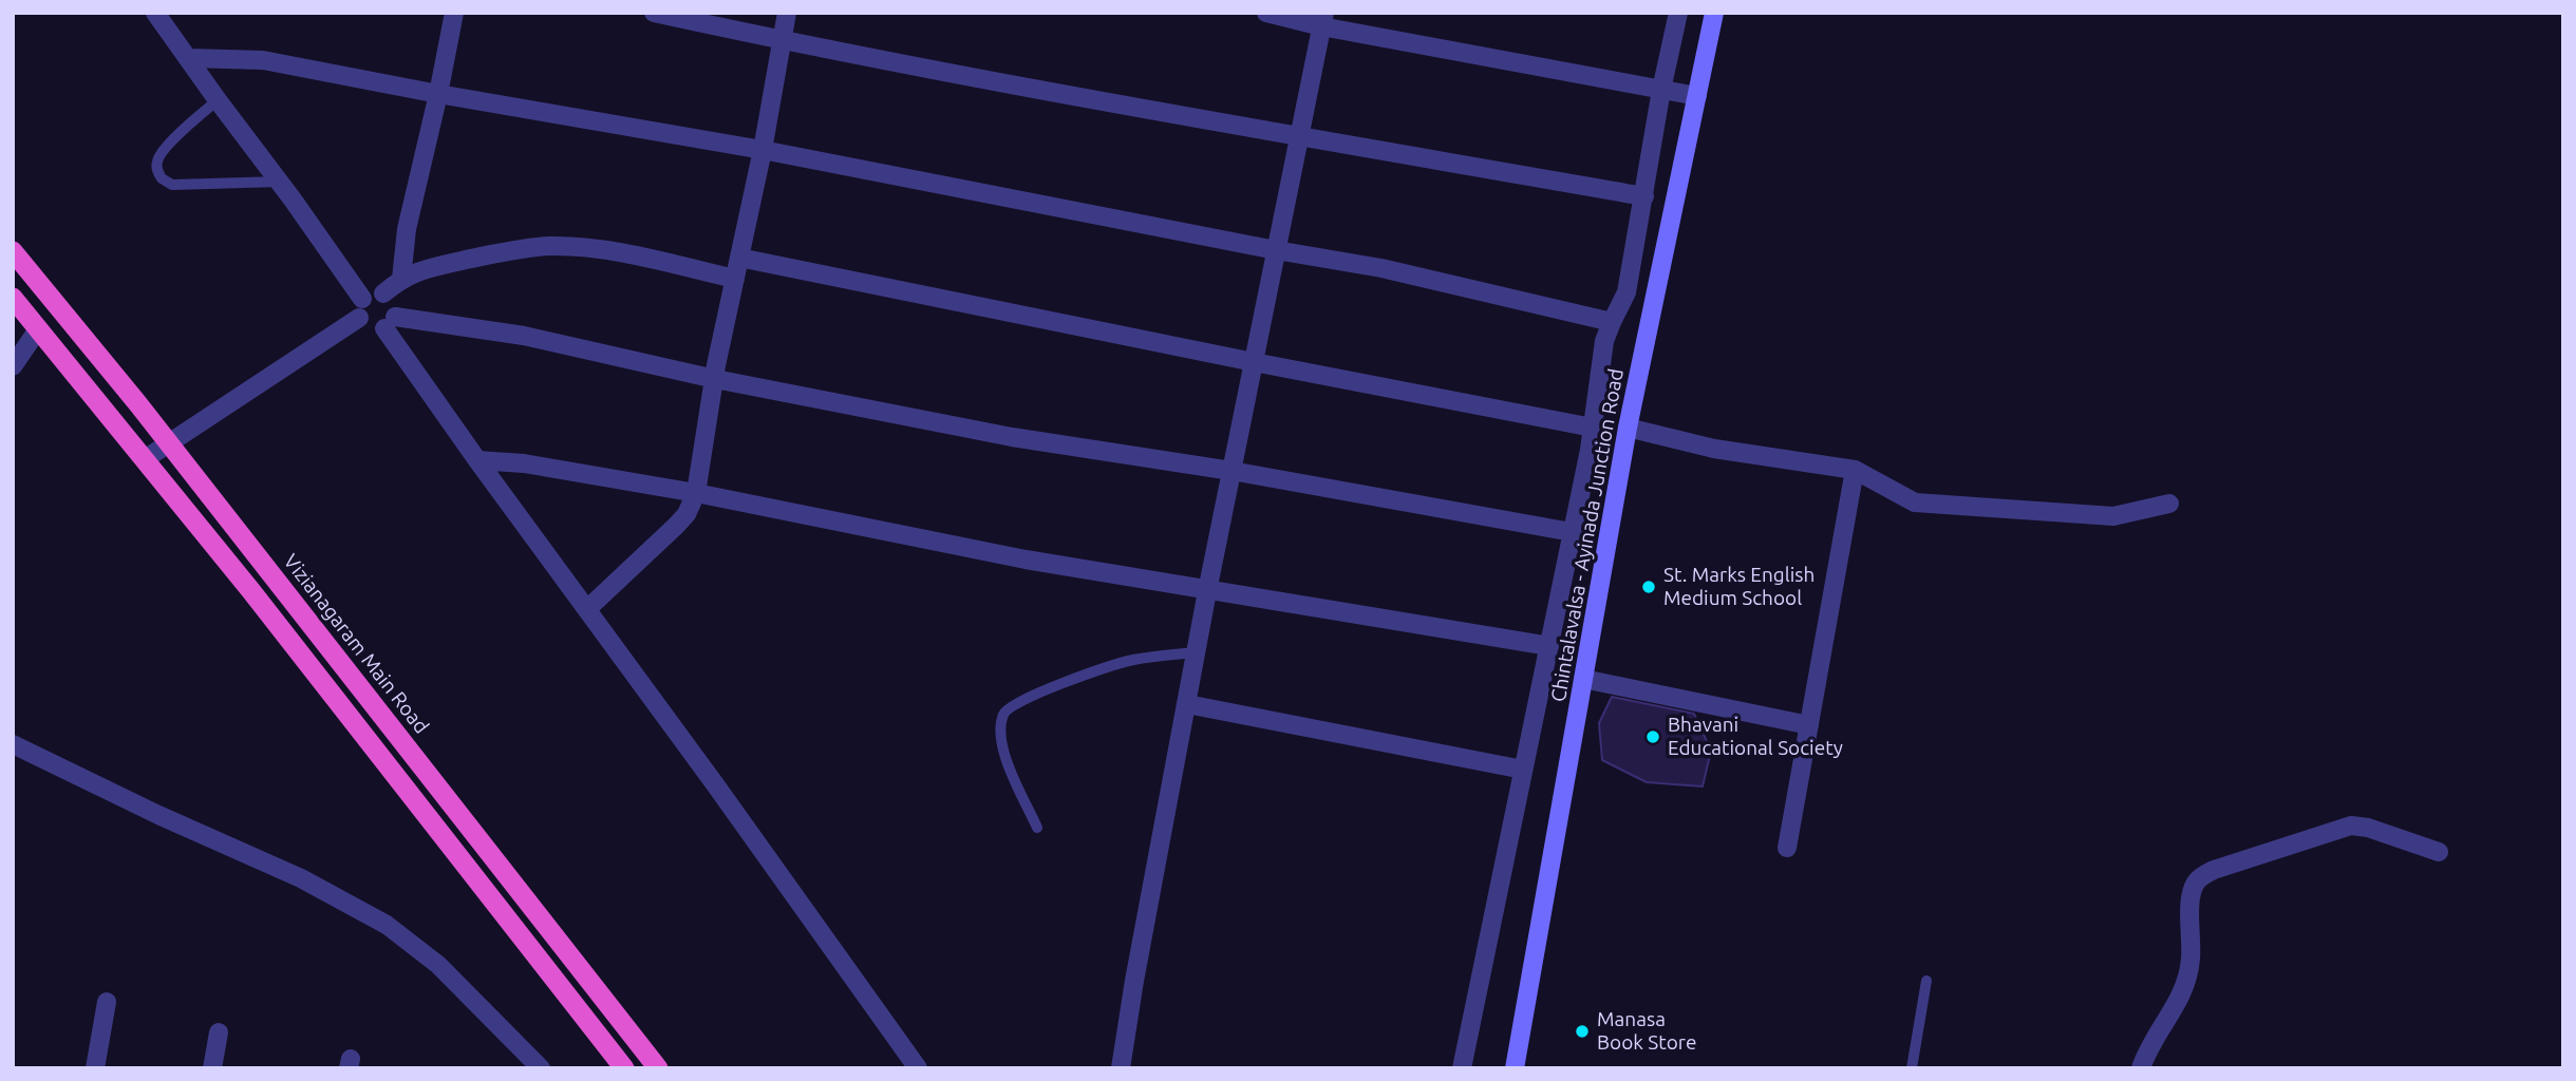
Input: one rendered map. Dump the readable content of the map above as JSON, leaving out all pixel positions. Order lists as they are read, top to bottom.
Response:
{
  "streets": {
    "highway": ["Vizianagaram Main Road"],
    "main road": ["Chintalavalsa - Ayinada Junction Road"]
  },
  "places": ["St. Marks English Medium School", "Bhavani Educational Society", "Manasa Book Store"]
}
